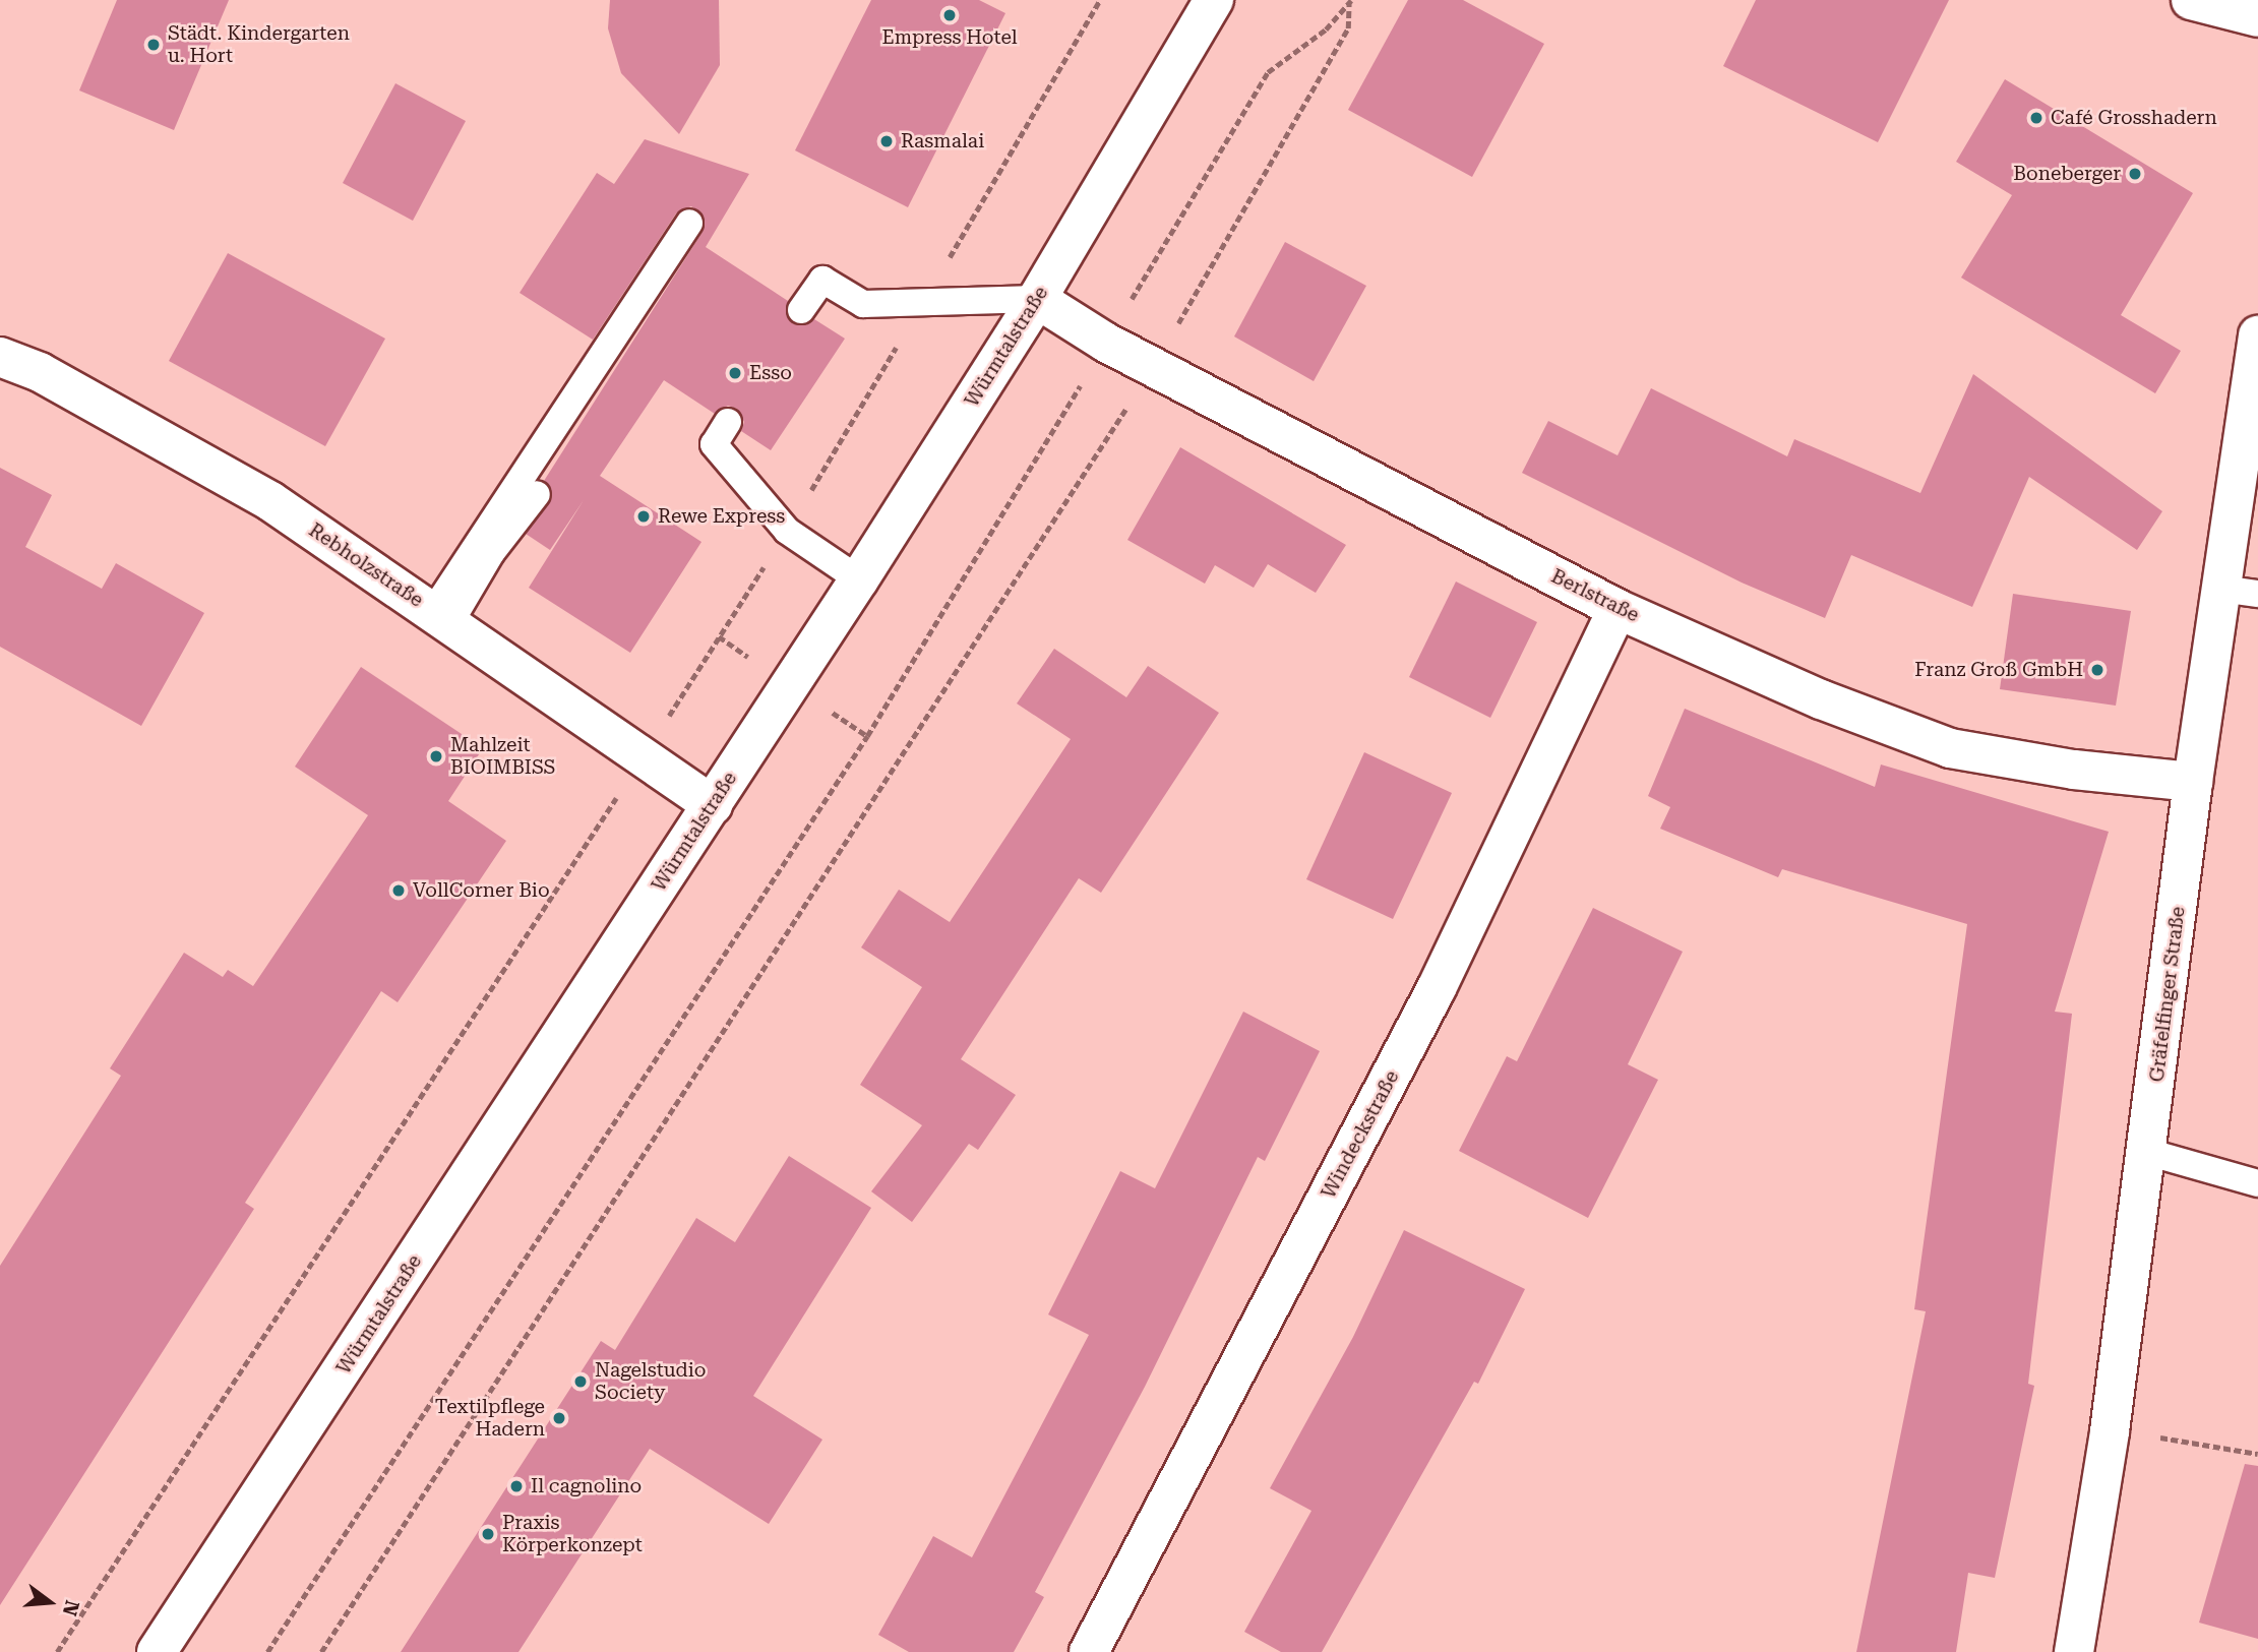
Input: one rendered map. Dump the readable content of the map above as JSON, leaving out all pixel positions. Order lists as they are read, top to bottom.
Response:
{
  "streets": {
    "street": [
      "Würmtalstraße",
      "Rebholzstraße",
      "Berlstraße",
      "Gräfelfinger Straße",
      "Windeckstraße"
    ]
  },
  "crossings": [
    ["Würmtalstraße", "Rebholzstraße"],
    ["Würmtalstraße", "Berlstraße"],
    ["Berlstraße", "Gräfelfinger Straße"],
    ["Berlstraße", "Windeckstraße"]
  ],
  "places": [
    "Empress Hotel",
    "Städt. Kindergarten u. Hort",
    "Café Grosshadern",
    "Rasmalai",
    "Boneberger",
    "Esso",
    "Rewe Express",
    "Franz Groß GmbH",
    "Mahlzeit BIOIMBISS",
    "VollCorner Bio",
    "Nagelstudio Society",
    "Textilpflege Hadern",
    "Il cagnolino",
    "Praxis Körperkonzept"
  ],
  "north": "right"
}
